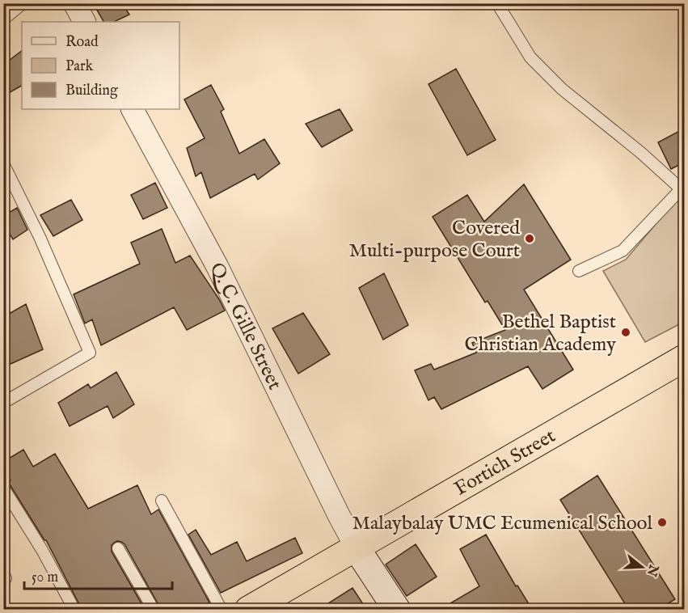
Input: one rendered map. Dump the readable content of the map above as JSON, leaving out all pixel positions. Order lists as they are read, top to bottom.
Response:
{
  "streets": {
    "highway": ["Fortich Street"],
    "street": ["Q. C. Gille Street"]
  },
  "crossings": [
    ["Q. C. Gille Street", "Fortich Street"]
  ],
  "places": ["Covered Multi-purpose Court", "Bethel Baptist Christian Academy", "Malaybalay UMC Ecumenical School"],
  "legend": ["Road", "Park", "Building"],
  "scale_bar": "50 m",
  "north": "right"
}
